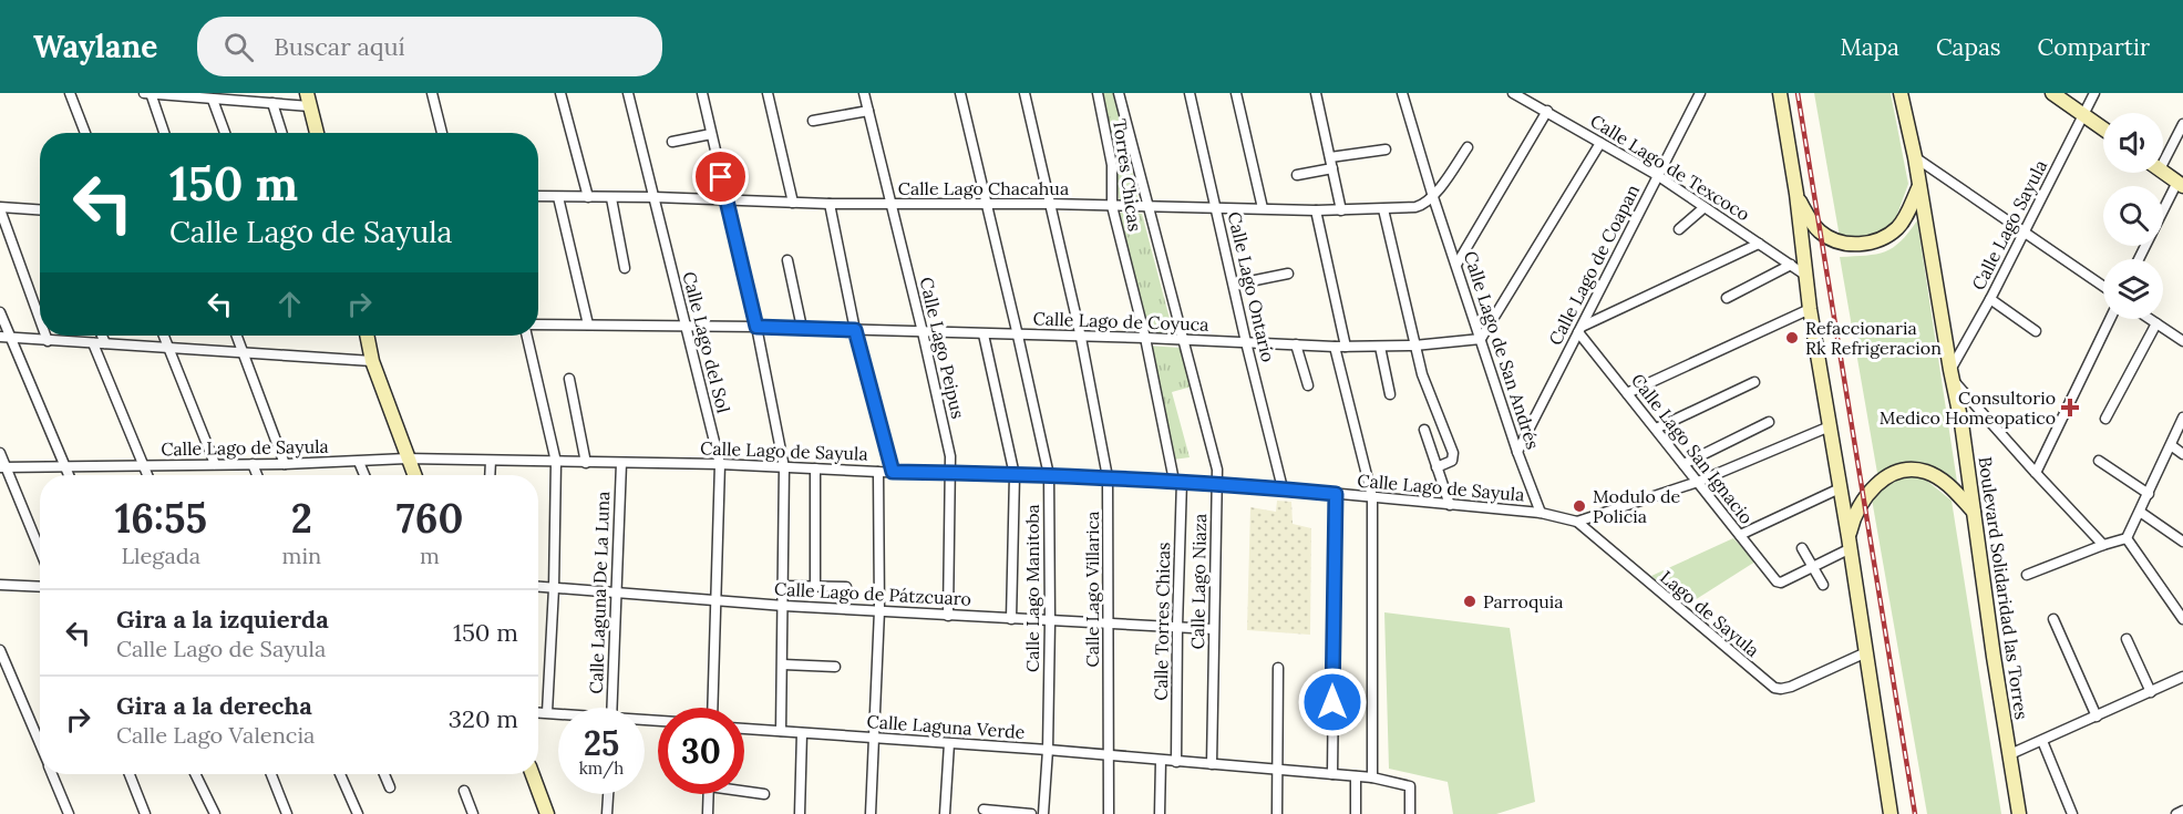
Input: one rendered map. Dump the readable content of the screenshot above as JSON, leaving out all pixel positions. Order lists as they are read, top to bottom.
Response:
{
  "streets": {
    "main road": ["Boulevard Solidaridad las Torres"],
    "street": [
      "Calle Lago de Texcoco",
      "Torres Chicas",
      "Calle Lago Chacahua",
      "Calle Lago Sayula",
      "Calle Lago de Coapan",
      "Calle Lago Ontario",
      "Calle Lago de Coyuca",
      "Calle Lago del Sol",
      "Calle Lago Peipus",
      "Calle Lago de San Andrés",
      "Calle Lago de Sayula",
      "Calle Lago San Ignacio",
      "Calle Lago Niaza",
      "Calle Lago Manitoba",
      "Calle Lago Villarica",
      "Calle Laguna De La Luna",
      "Calle Lago de Pátzcuaro",
      "Lago de Sayula",
      "Calle Torres Chicas",
      "Calle Laguna Verde"
    ]
  },
  "crossings": [
    ["Calle Lago de Texcoco", "Calle Lago de Coapan"],
    ["Torres Chicas", "Calle Lago Chacahua"],
    ["Torres Chicas", "Calle Lago de Coyuca"],
    ["Torres Chicas", "Calle Torres Chicas"],
    ["Calle Lago Chacahua", "Calle Lago Ontario"],
    ["Calle Lago Chacahua", "Calle Lago del Sol"],
    ["Calle Lago Chacahua", "Calle Lago Peipus"],
    ["Calle Lago Chacahua", "Calle Lago de San Andrés"],
    ["Calle Lago Chacahua", "Calle Lago Niaza"],
    ["Calle Lago Chacahua", "Calle Lago Manitoba"],
    ["Calle Lago Chacahua", "Calle Lago Villarica"],
    ["Calle Lago Sayula", "Boulevard Solidaridad las Torres"],
    ["Calle Lago de Coapan", "Calle Lago de San Andrés"],
    ["Calle Lago de Coapan", "Calle Lago San Ignacio"],
    ["Calle Lago Ontario", "Calle Lago de Coyuca"],
    ["Calle Lago Ontario", "Calle Lago de Sayula"],
    ["Calle Lago de Coyuca", "Calle Lago del Sol"],
    ["Calle Lago de Coyuca", "Calle Lago Peipus"],
    ["Calle Lago de Coyuca", "Calle Lago de San Andrés"],
    ["Calle Lago de Coyuca", "Calle Lago Niaza"],
    ["Calle Lago de Coyuca", "Calle Lago Manitoba"],
    ["Calle Lago de Coyuca", "Calle Lago Villarica"],
    ["Calle Lago de Coyuca", "Calle Torres Chicas"],
    ["Calle Lago del Sol", "Calle Lago de Sayula"],
    ["Calle Lago del Sol", "Calle Lago de Pátzcuaro"],
    ["Calle Lago Peipus", "Calle Lago de Sayula"],
    ["Calle Lago Peipus", "Calle Lago de Pátzcuaro"],
    ["Calle Lago de San Andrés", "Calle Lago de Sayula"],
    ["Calle Lago de San Andrés", "Lago de Sayula"],
    ["Calle Lago de Sayula", "Calle Lago Niaza"],
    ["Calle Lago de Sayula", "Calle Lago Manitoba"],
    ["Calle Lago de Sayula", "Calle Lago Villarica"],
    ["Calle Lago de Sayula", "Calle Laguna De La Luna"],
    ["Calle Lago de Sayula", "Lago de Sayula"],
    ["Calle Lago de Sayula", "Calle Torres Chicas"],
    ["Calle Lago Niaza", "Calle Lago de Pátzcuaro"],
    ["Calle Lago Niaza", "Calle Laguna Verde"],
    ["Calle Lago Manitoba", "Calle Lago de Pátzcuaro"],
    ["Calle Lago Manitoba", "Calle Laguna Verde"],
    ["Calle Lago Villarica", "Calle Lago de Pátzcuaro"],
    ["Calle Lago Villarica", "Calle Laguna Verde"],
    ["Calle Laguna De La Luna", "Calle Lago de Pátzcuaro"],
    ["Calle Lago de Pátzcuaro", "Calle Torres Chicas"],
    ["Calle Torres Chicas", "Calle Laguna Verde"]
  ],
  "places": {
    "other": ["Refaccionaria Rk Refrigeracion", "Modulo de Policia", "Parroquia"],
    "health": ["Consultorio Medico Homeopatico"]
  },
  "page": {
    "header": "Waylane",
    "search": "Buscar aquí",
    "nav": ["Mapa", "Capas", "Compartir"],
    "turn": ["150 m", "Calle Lago de Sayula"],
    "eta": [
      "16:55",
      "Llegada",
      "2",
      "min",
      "760",
      "m"
    ],
    "list": [
      {
        "name": "Gira a la izquierda",
        "note": "Calle Lago de Sayula",
        "value": "150 m"
      },
      {
        "name": "Gira a la derecha",
        "note": "Calle Lago Valencia",
        "value": "320 m"
      }
    ],
    "speed": "25 km/h",
    "limit": "30"
  }
}
